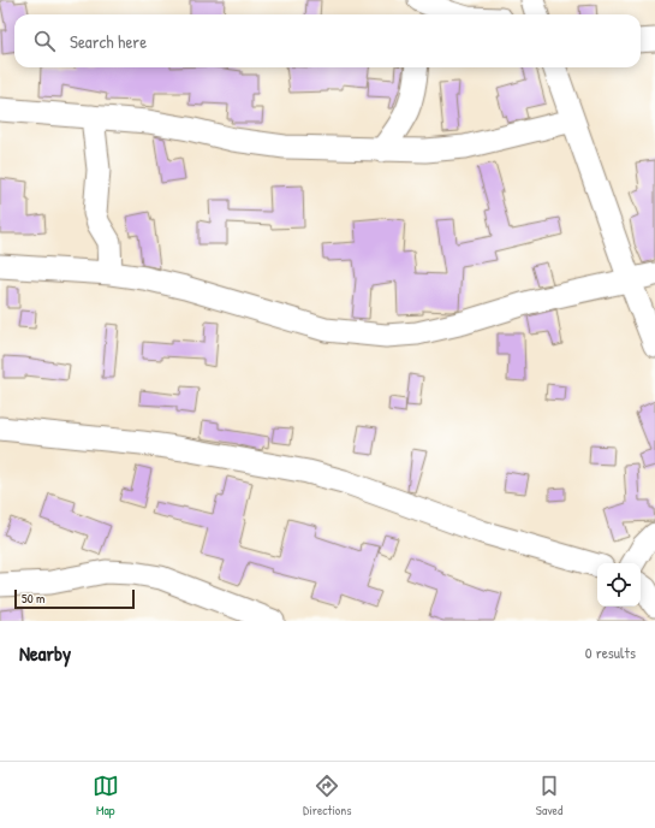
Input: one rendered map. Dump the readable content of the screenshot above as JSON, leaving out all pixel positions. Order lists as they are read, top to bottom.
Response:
{
  "scale_bar": "50 m",
  "page": {
    "search": "Search here",
    "scale": "50 m",
    "heading": ["Nearby", "0 results"],
    "nav": ["Map", "Directions", "Saved"]
  }
}
